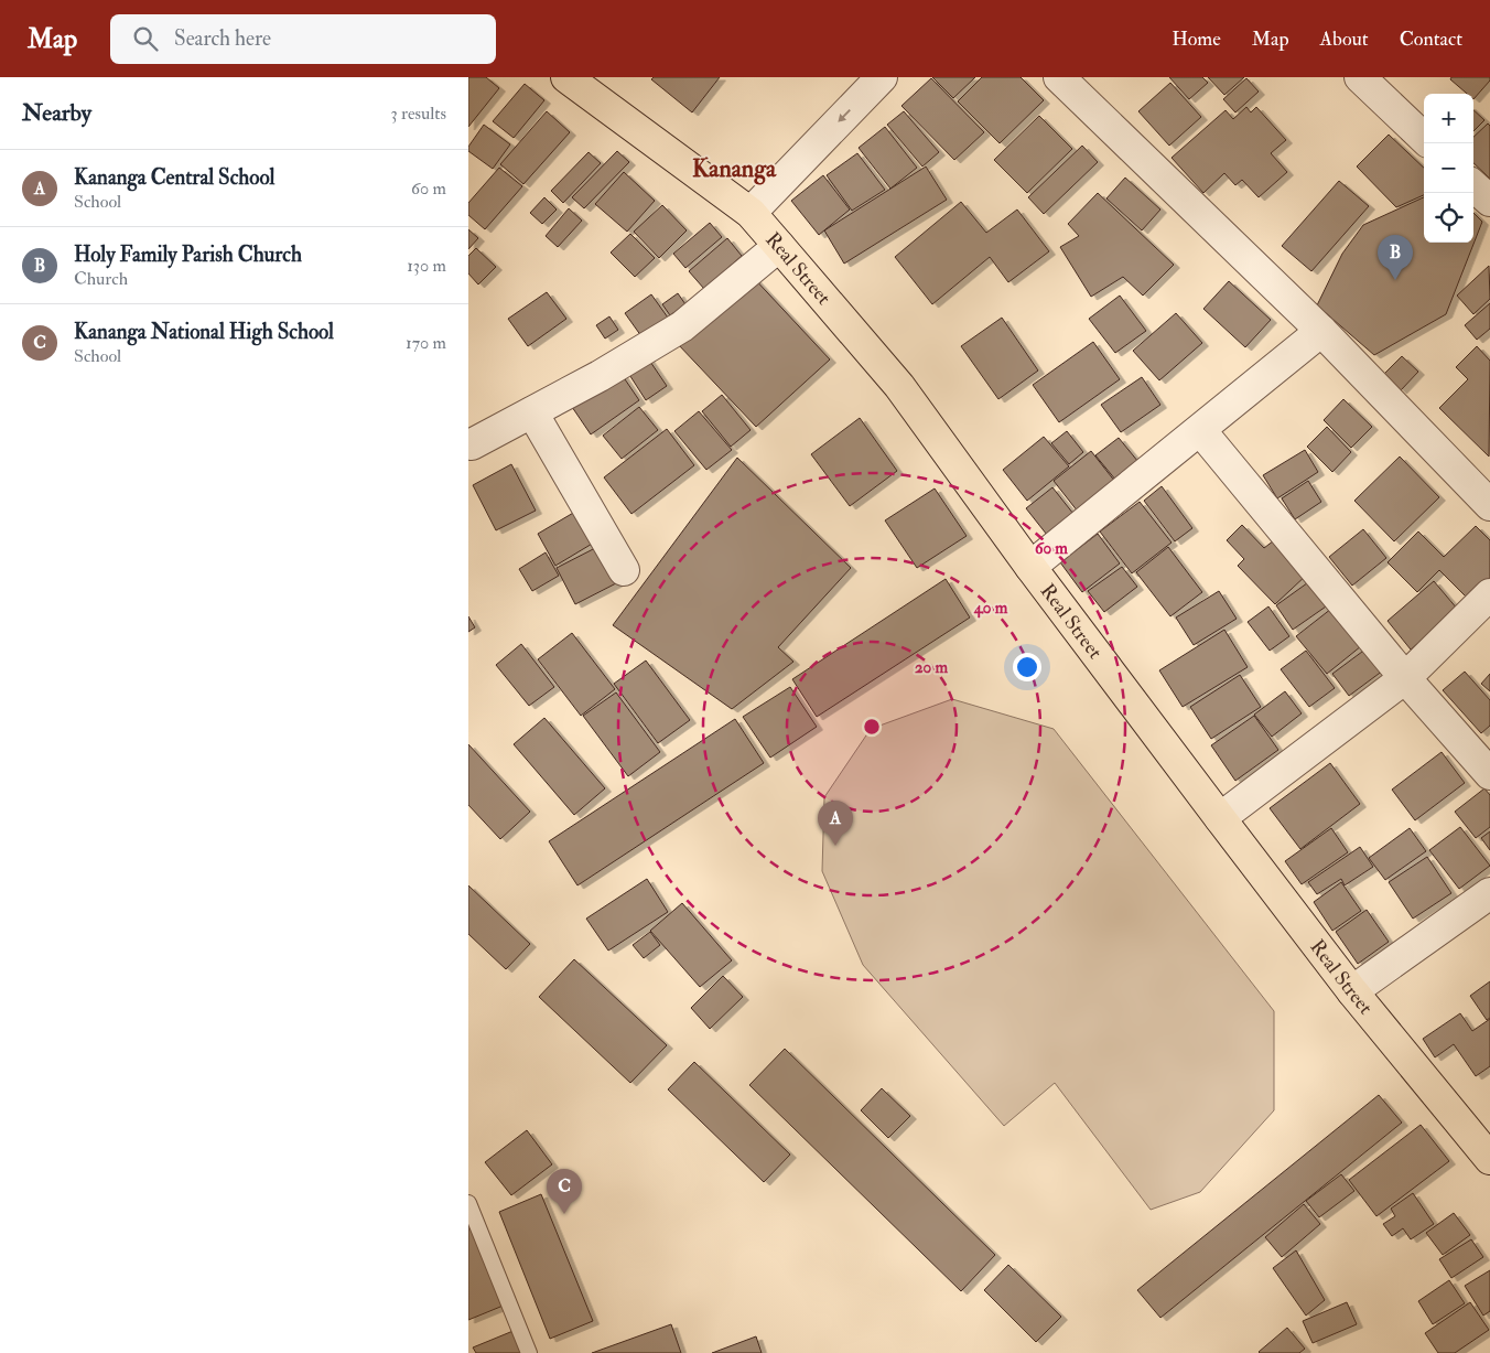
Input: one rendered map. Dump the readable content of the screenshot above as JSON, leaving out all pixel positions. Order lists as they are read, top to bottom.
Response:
{
  "streets": {
    "highway": ["Real Street"]
  },
  "districts": ["Kananga"],
  "page": {
    "header": "Map",
    "search": "Search here",
    "nav": [
      "Home",
      "Map",
      "About",
      "Contact"
    ],
    "heading": ["Nearby", "3 results"],
    "map_buttons": ["+", "−"],
    "list": [
      {
        "mark": "A",
        "name": "Kananga Central School",
        "note": "School",
        "value": "60 m"
      },
      {
        "mark": "B",
        "name": "Holy Family Parish Church",
        "note": "Church",
        "value": "130 m"
      },
      {
        "mark": "C",
        "name": "Kananga National High School",
        "note": "School",
        "value": "170 m"
      }
    ],
    "pins": ["B", "A", "C"]
  },
  "rings": ["60 m", "40 m", "20 m"]
}
